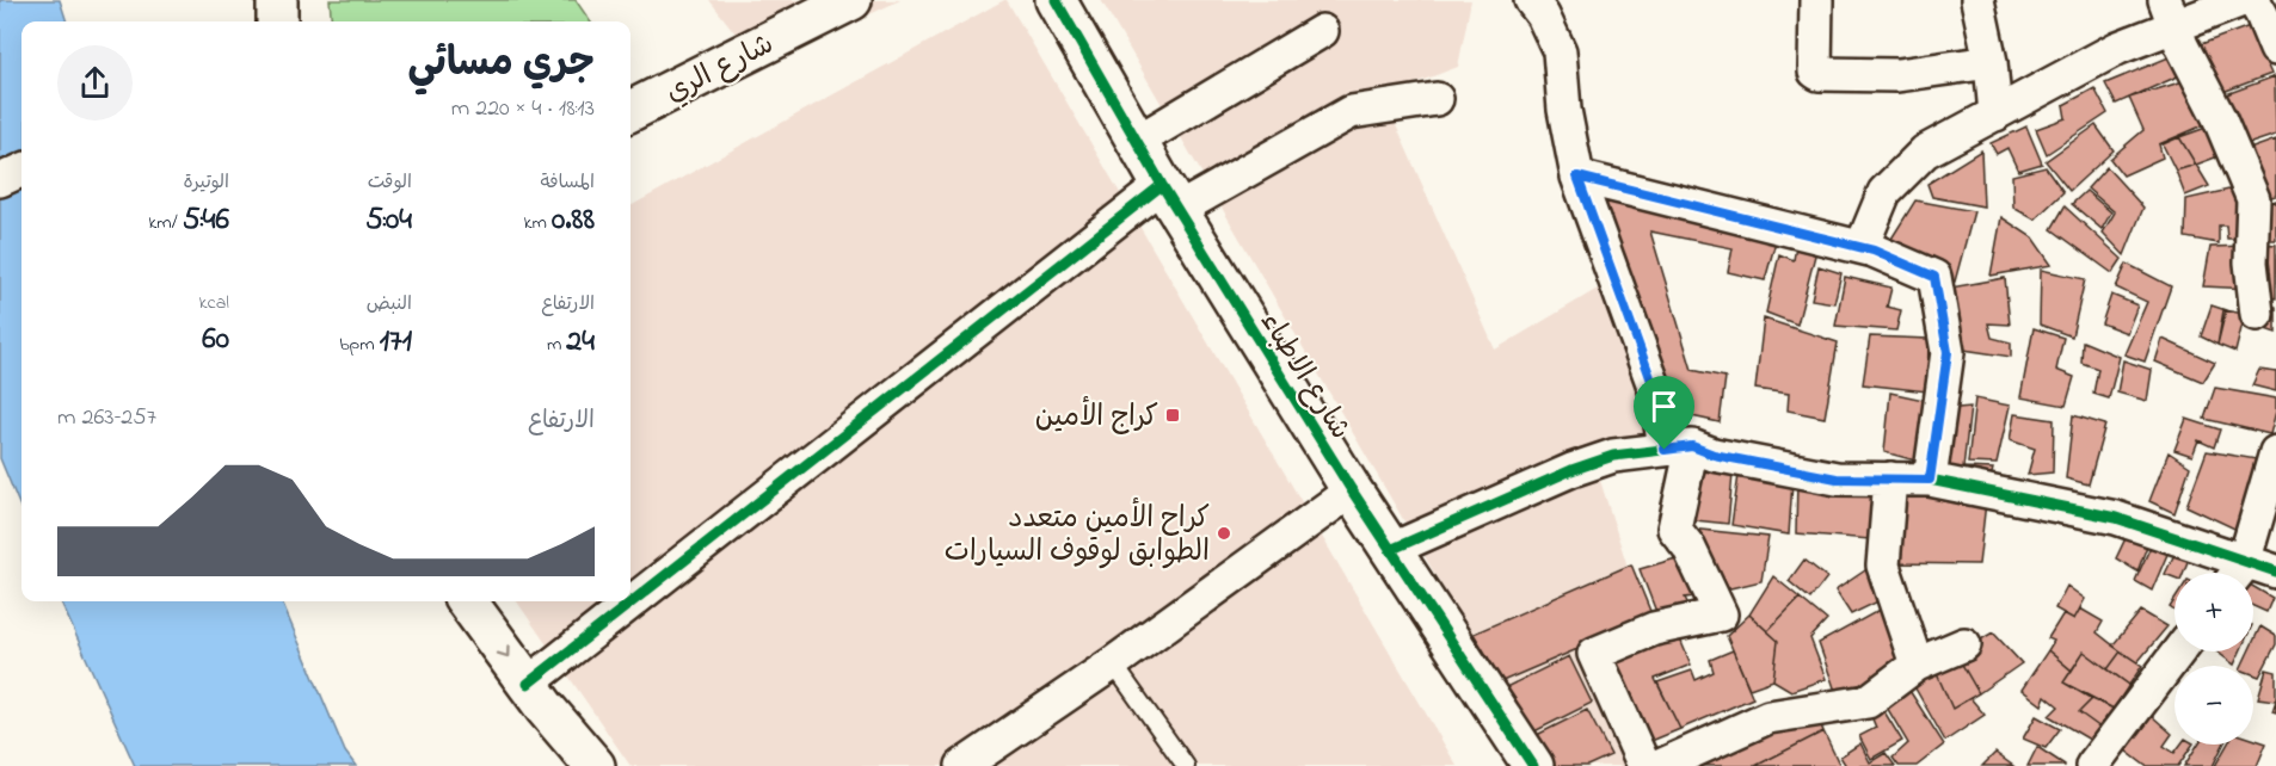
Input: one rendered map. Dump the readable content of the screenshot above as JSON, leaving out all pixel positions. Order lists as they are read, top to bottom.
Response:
{
  "streets": {
    "street": ["شارع الري", "شارع الاطباء"]
  },
  "places": {
    "transit": ["كراج الأمين"],
    "other": ["كراح الأمين متعدد الطوابق لوقوف السيارات"]
  },
  "page": {
    "heading": ["جري مسائي", "18:13 · 4 × 220 m"],
    "stats": [
      ["المسافة", "0.88 km"],
      ["الوقت", "5:04"],
      ["الوتيرة", "5:46 /km"],
      ["الارتفاع", "24 m"],
      ["النبض", "171 bpm"],
      ["kcal", "60"]
    ],
    "chart": ["الارتفاع", "257–263 m"],
    "map_buttons": ["+", "−"]
  }
}
